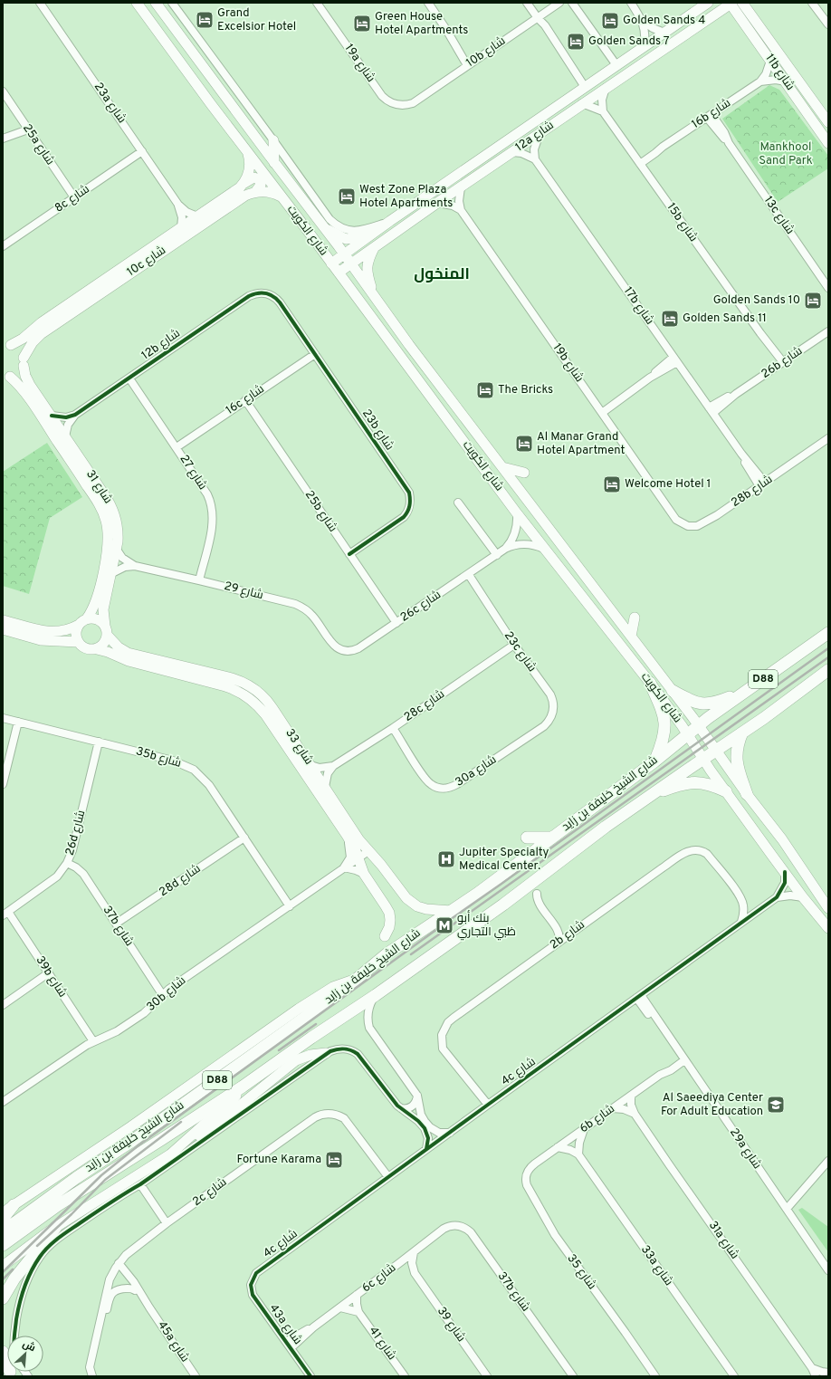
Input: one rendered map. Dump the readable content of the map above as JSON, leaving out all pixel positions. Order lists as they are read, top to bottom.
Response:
{
  "streets": {
    "main road": ["D88", "شارع الشيخ خليفة بن زايد"],
    "street": [
      "10b شارع",
      "19a شارع",
      "11b شارع",
      "23a شارع",
      "16b شارع",
      "12a شارع",
      "25a شارع",
      "8c شارع",
      "13c شارع",
      "15b شارع",
      "شارع الكويت",
      "10c شارع",
      "17b شارع",
      "12b شارع",
      "19b شارع",
      "26b شارع",
      "16c شارع",
      "23b شارع",
      "شارع 27",
      "شارع 31",
      "28b شارع",
      "25b شارع",
      "شارع 29",
      "26c شارع",
      "23c شارع",
      "28c شارع",
      "شارع 33",
      "35b شارع",
      "30a شارع",
      "26d شارع",
      "28d شارع",
      "37b شارع",
      "2b شارع",
      "39b شارع",
      "30b شارع",
      "4c شارع",
      "6b شارع",
      "29a شارع",
      "2c شارع",
      "31a شارع",
      "33a شارع",
      "شارع 35",
      "6c شارع",
      "43a شارع",
      "شارع 39",
      "45a شارع",
      "شارع 41"
    ]
  },
  "crossings": [
    ["10b شارع", "19a شارع"],
    ["11b شارع", "16b شارع"],
    ["11b شارع", "12a شارع"],
    ["23a شارع", "8c شارع"],
    ["23a شارع", "10c شارع"],
    ["16b شارع", "13c شارع"],
    ["16b شارع", "15b شارع"],
    ["12a شارع", "شارع الكويت"],
    ["25a شارع", "8c شارع"],
    ["15b شارع", "26b شارع"],
    ["شارع الكويت", "10c شارع"],
    ["شارع الكويت", "26c شارع"],
    ["شارع الكويت", "شارع الشيخ خليفة بن زايد"],
    ["شارع الكويت", "4c شارع"],
    ["10c شارع", "شارع 31"],
    ["17b شارع", "26b شارع"],
    ["17b شارع", "28b شارع"],
    ["12b شارع", "23b شارع"],
    ["12b شارع", "شارع 27"],
    ["12b شارع", "شارع 31"],
    ["19b شارع", "28b شارع"],
    ["16c شارع", "23b شارع"],
    ["16c شارع", "شارع 27"],
    ["16c شارع", "25b شارع"],
    ["23b شارع", "25b شارع"],
    ["شارع 27", "شارع 29"],
    ["شارع 31", "شارع 29"],
    ["شارع 31", "شارع 33"],
    ["25b شارع", "26c شارع"],
    ["شارع 29", "26c شارع"],
    ["26c شارع", "23c شارع"],
    ["23c شارع", "28c شارع"],
    ["23c شارع", "30a شارع"],
    ["28c شارع", "30a شارع"],
    ["شارع 33", "شارع الشيخ خليفة بن زايد"],
    ["شارع 33", "30b شارع"],
    ["35b شارع", "26d شارع"],
    ["35b شارع", "28d شارع"],
    ["35b شارع", "30b شارع"],
    ["26d شارع", "37b شارع"],
    ["26d شارع", "39b شارع"],
    ["28d شارع", "37b شارع"],
    ["37b شارع", "30b شارع"],
    ["37b شارع", "6c شارع"],
    ["2b شارع", "4c شارع"],
    ["39b شارع", "30b شارع"],
    ["4c شارع", "29a شارع"],
    ["4c شارع", "2c شارع"],
    ["4c شارع", "43a شارع"],
    ["6b شارع", "29a شارع"],
    ["6b شارع", "31a شارع"],
    ["6b شارع", "شارع 35"],
    ["2c شارع", "45a شارع"],
    ["6c شارع", "43a شارع"],
    ["6c شارع", "شارع 39"],
    ["6c شارع", "شارع 41"]
  ],
  "districts": ["المنخول"],
  "parks": ["Mankhool Sand Park"],
  "places": {
    "hotel": [
      "Grand Excelsior Hotel",
      "Golden Sands 4",
      "Green House Hotel Apartments",
      "Golden Sands 7",
      "West Zone Plaza Hotel Apartments",
      "Golden Sands 10",
      "Golden Sands 11",
      "The Bricks",
      "Al Manar Grand Hotel Apartment",
      "Welcome Hotel 1",
      "Fortune Karama"
    ],
    "hospital": ["Jupiter Specialty Medical Center."],
    "metro station": ["بنك أبو ظبي التجاري"],
    "school or university": ["Al Saeediya Center For Adult Education"]
  },
  "north": "top right"
}
